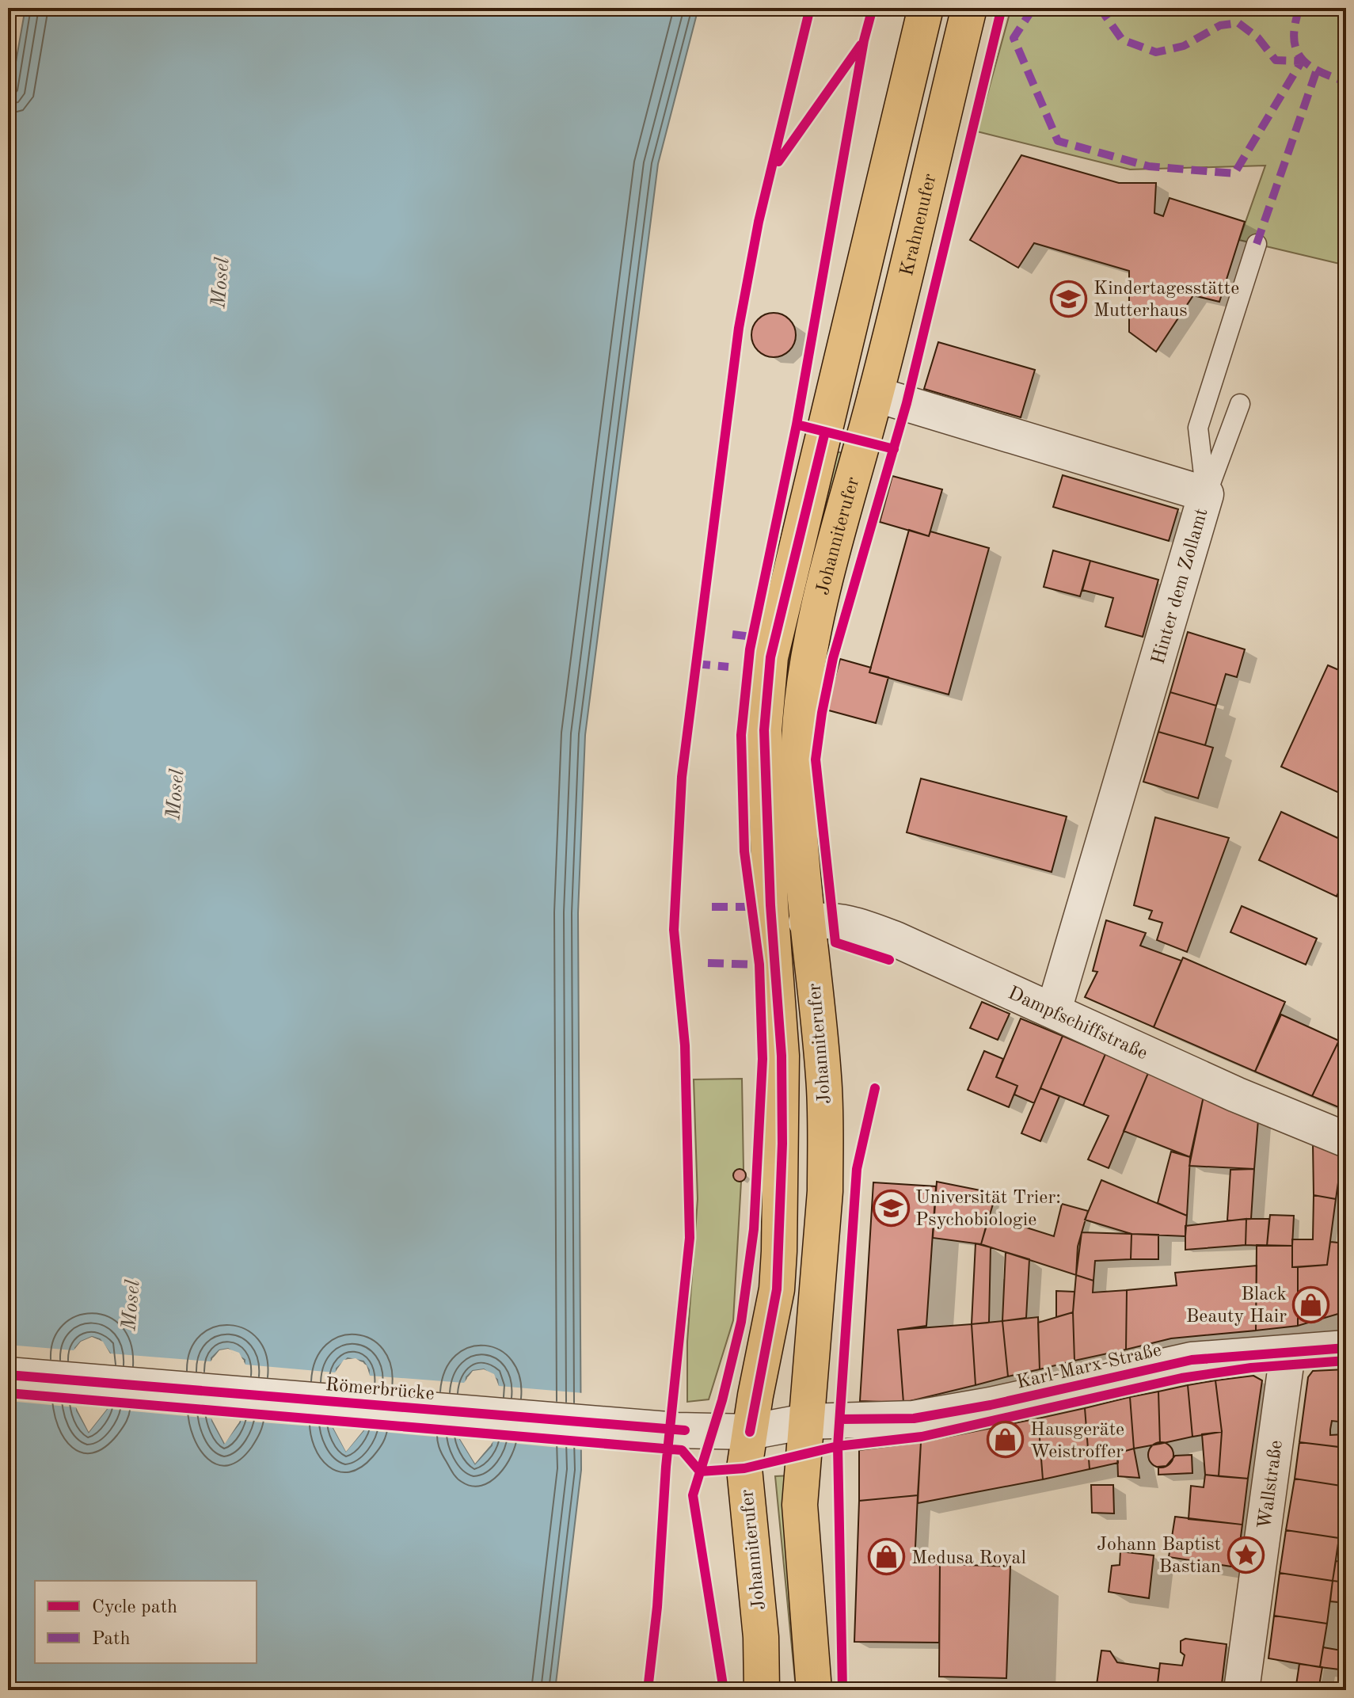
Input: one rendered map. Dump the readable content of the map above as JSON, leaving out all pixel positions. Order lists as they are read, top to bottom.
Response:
{
  "streets": {
    "main road": ["Krahnenufer", "Johanniterufer"],
    "street": [
      "Hinter dem Zollamt",
      "Dampfschiffstraße",
      "Karl-Marx-Straße",
      "Römerbrücke",
      "Wallstraße"
    ]
  },
  "crossings": [
    ["Krahnenufer", "Johanniterufer"],
    ["Krahnenufer", "Hinter dem Zollamt"],
    ["Johanniterufer", "Dampfschiffstraße"],
    ["Johanniterufer", "Karl-Marx-Straße"],
    ["Johanniterufer", "Römerbrücke"],
    ["Hinter dem Zollamt", "Dampfschiffstraße"],
    ["Karl-Marx-Straße", "Römerbrücke"],
    ["Karl-Marx-Straße", "Wallstraße"]
  ],
  "water": ["Mosel"],
  "places": {
    "school or university": ["Kindertagesstätte Mutterhaus", "Universität Trier: Psychobiologie"],
    "shop": ["Black Beauty Hair", "Hausgeräte Weistroffer", "Medusa Royal"],
    "place": ["Johann Baptist Bastian"]
  },
  "legend": ["Cycle path", "Path"]
}
